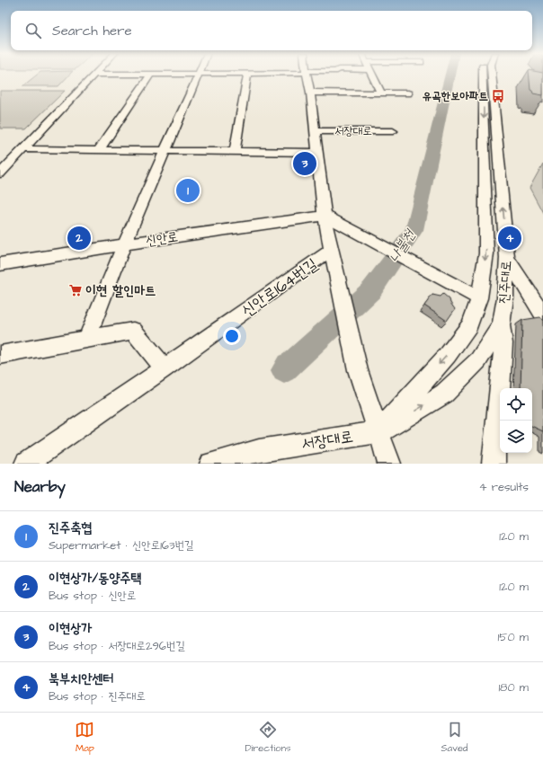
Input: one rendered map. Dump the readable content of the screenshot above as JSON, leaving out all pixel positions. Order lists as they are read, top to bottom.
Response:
{
  "streets": {
    "street": [
      "서장대로",
      "신안로",
      "진주대로",
      "신안로164번길"
    ]
  },
  "crossings": [
    ["서장대로", "신안로"],
    ["서장대로", "진주대로"],
    ["서장대로", "신안로164번길"]
  ],
  "water": ["나불천"],
  "places": {
    "bus stop": ["유곡한보아파트"],
    "supermarket": ["이현 할인마트"]
  },
  "page": {
    "search": "Search here",
    "pins": [
      "3",
      "1",
      "2",
      "4"
    ],
    "heading": ["Nearby", "4 results"],
    "list": [
      {
        "mark": "1",
        "name": "진주축협",
        "note": "Supermarket · 신안로163번길",
        "value": "120 m"
      },
      {
        "mark": "2",
        "name": "이현상가/동양주택",
        "note": "Bus stop · 신안로",
        "value": "120 m"
      },
      {
        "mark": "3",
        "name": "이현상가",
        "note": "Bus stop · 서장대로296번길",
        "value": "150 m"
      },
      {
        "mark": "4",
        "name": "북부치안센터",
        "note": "Bus stop · 진주대로",
        "value": "180 m"
      }
    ],
    "nav": ["Map", "Directions", "Saved"]
  }
}
